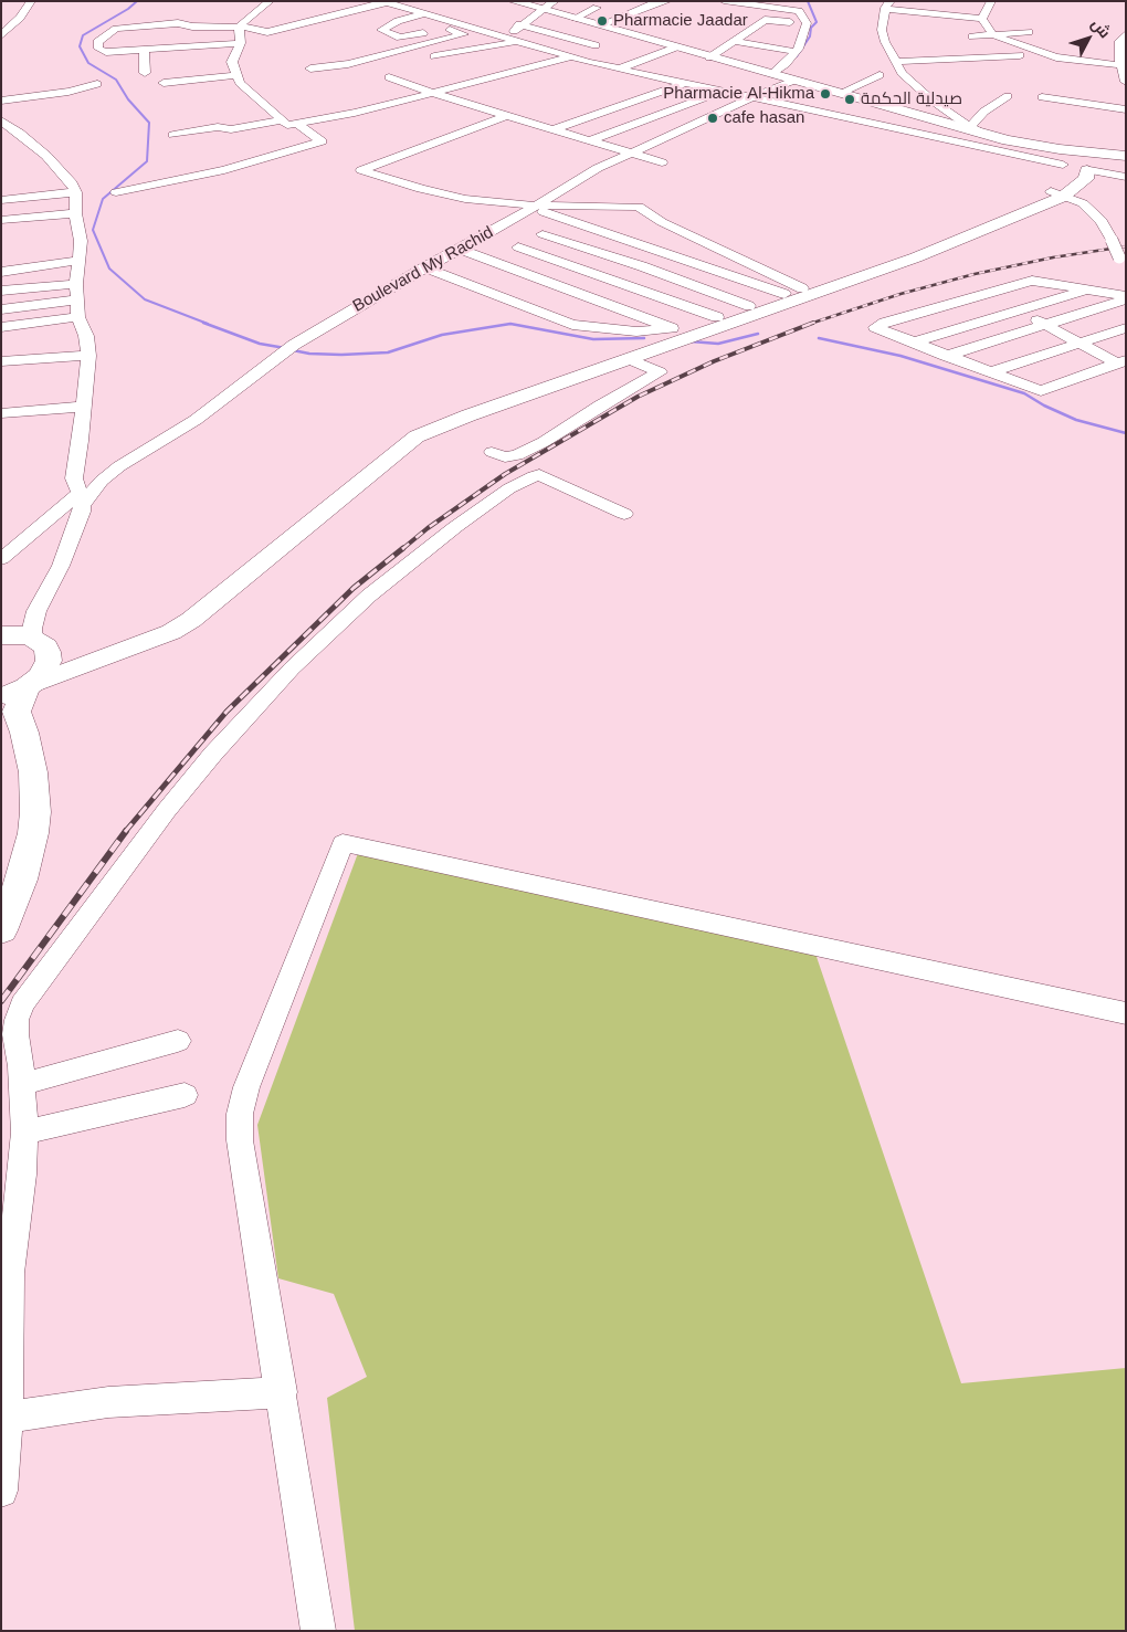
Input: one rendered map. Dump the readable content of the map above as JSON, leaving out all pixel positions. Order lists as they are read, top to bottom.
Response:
{
  "streets": {
    "street": ["Boulevard My Rachid"]
  },
  "places": [
    "Pharmacie Jaadar",
    "Pharmacie Al-Hikma",
    "صيدلية الحكمة",
    "cafe hasan"
  ],
  "north": "top right"
}
